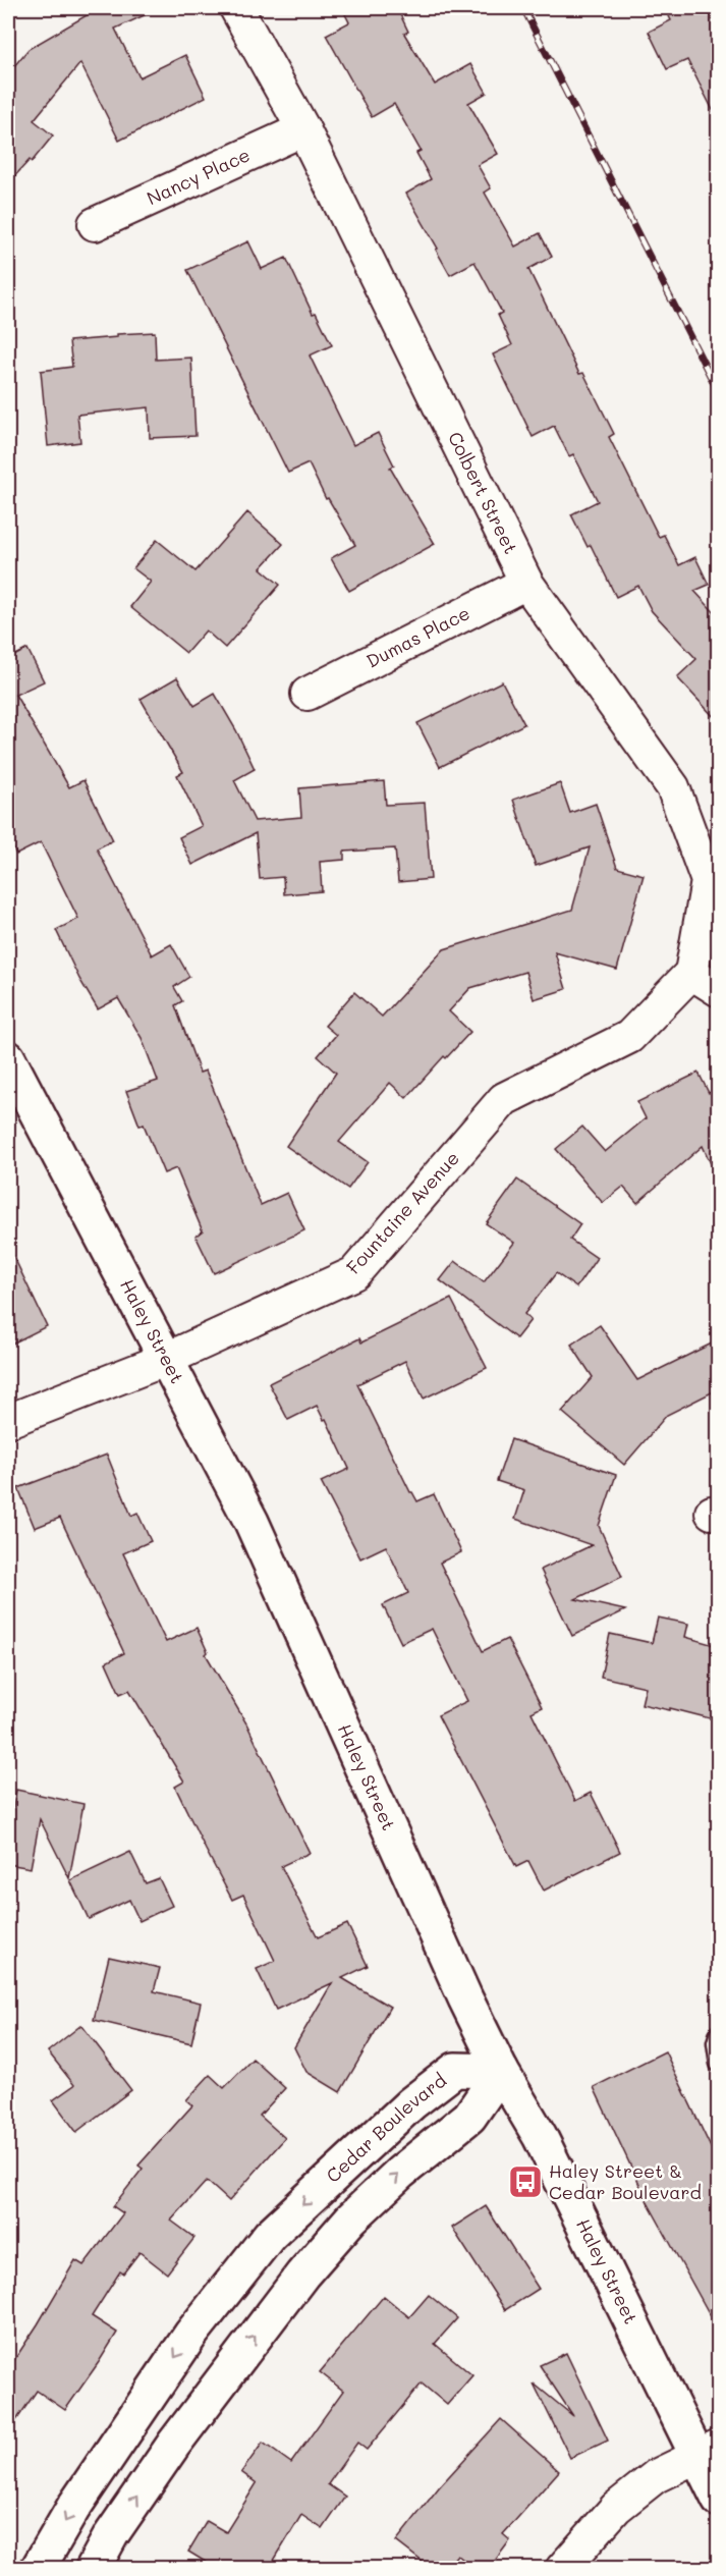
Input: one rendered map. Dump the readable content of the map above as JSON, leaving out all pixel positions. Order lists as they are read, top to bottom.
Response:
{
  "streets": {
    "street": [
      "Nancy Place",
      "Colbert Street",
      "Dumas Place",
      "Fountaine Avenue",
      "Haley Street",
      "Cedar Boulevard"
    ]
  },
  "crossings": [
    ["Nancy Place", "Colbert Street"],
    ["Colbert Street", "Dumas Place"],
    ["Colbert Street", "Fountaine Avenue"],
    ["Fountaine Avenue", "Haley Street"],
    ["Haley Street", "Cedar Boulevard"]
  ],
  "places": {
    "bus stop": ["Haley Street & Cedar Boulevard"]
  }
}
